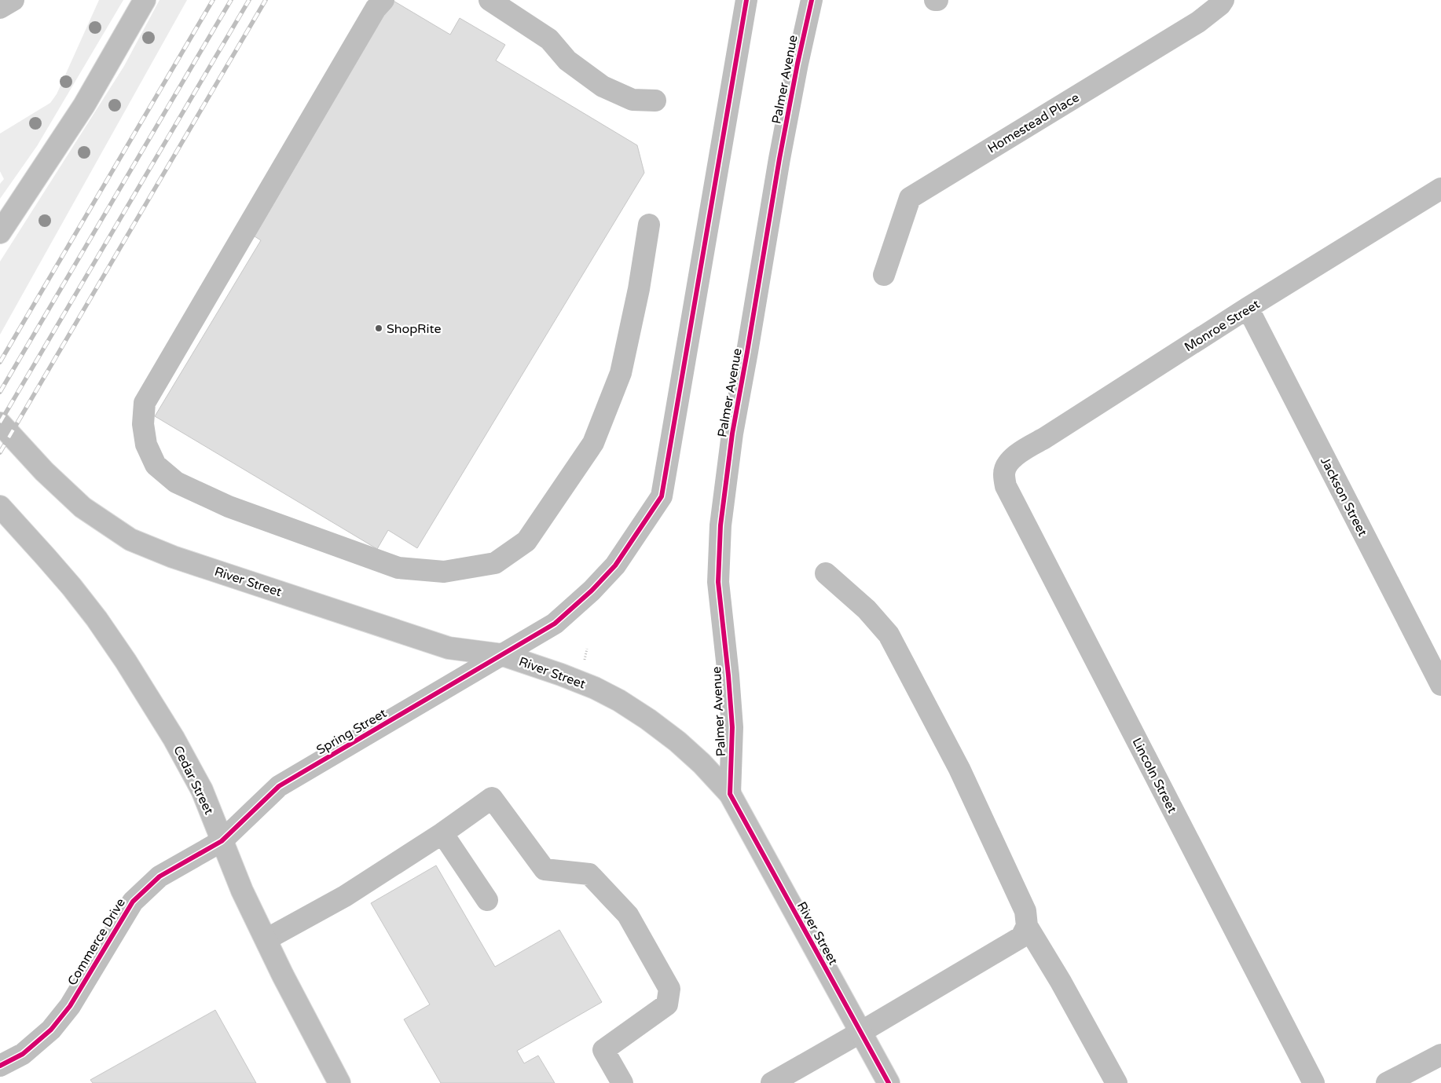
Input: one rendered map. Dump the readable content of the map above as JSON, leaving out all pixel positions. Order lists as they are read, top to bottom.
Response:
{
  "streets": {
    "main road": [
      "Palmer Avenue",
      "Homestead Place",
      "Monroe Street",
      "Jackson Street",
      "River Street",
      "Spring Street",
      "Lincoln Street",
      "Cedar Street",
      "Commerce Drive"
    ]
  },
  "crossings": [
    ["Palmer Avenue", "River Street"],
    ["Monroe Street", "Jackson Street"],
    ["Monroe Street", "Lincoln Street"],
    ["River Street", "Spring Street"],
    ["Spring Street", "Cedar Street"],
    ["Spring Street", "Commerce Drive"],
    ["Cedar Street", "Commerce Drive"]
  ],
  "places": ["ShopRite"]
}
